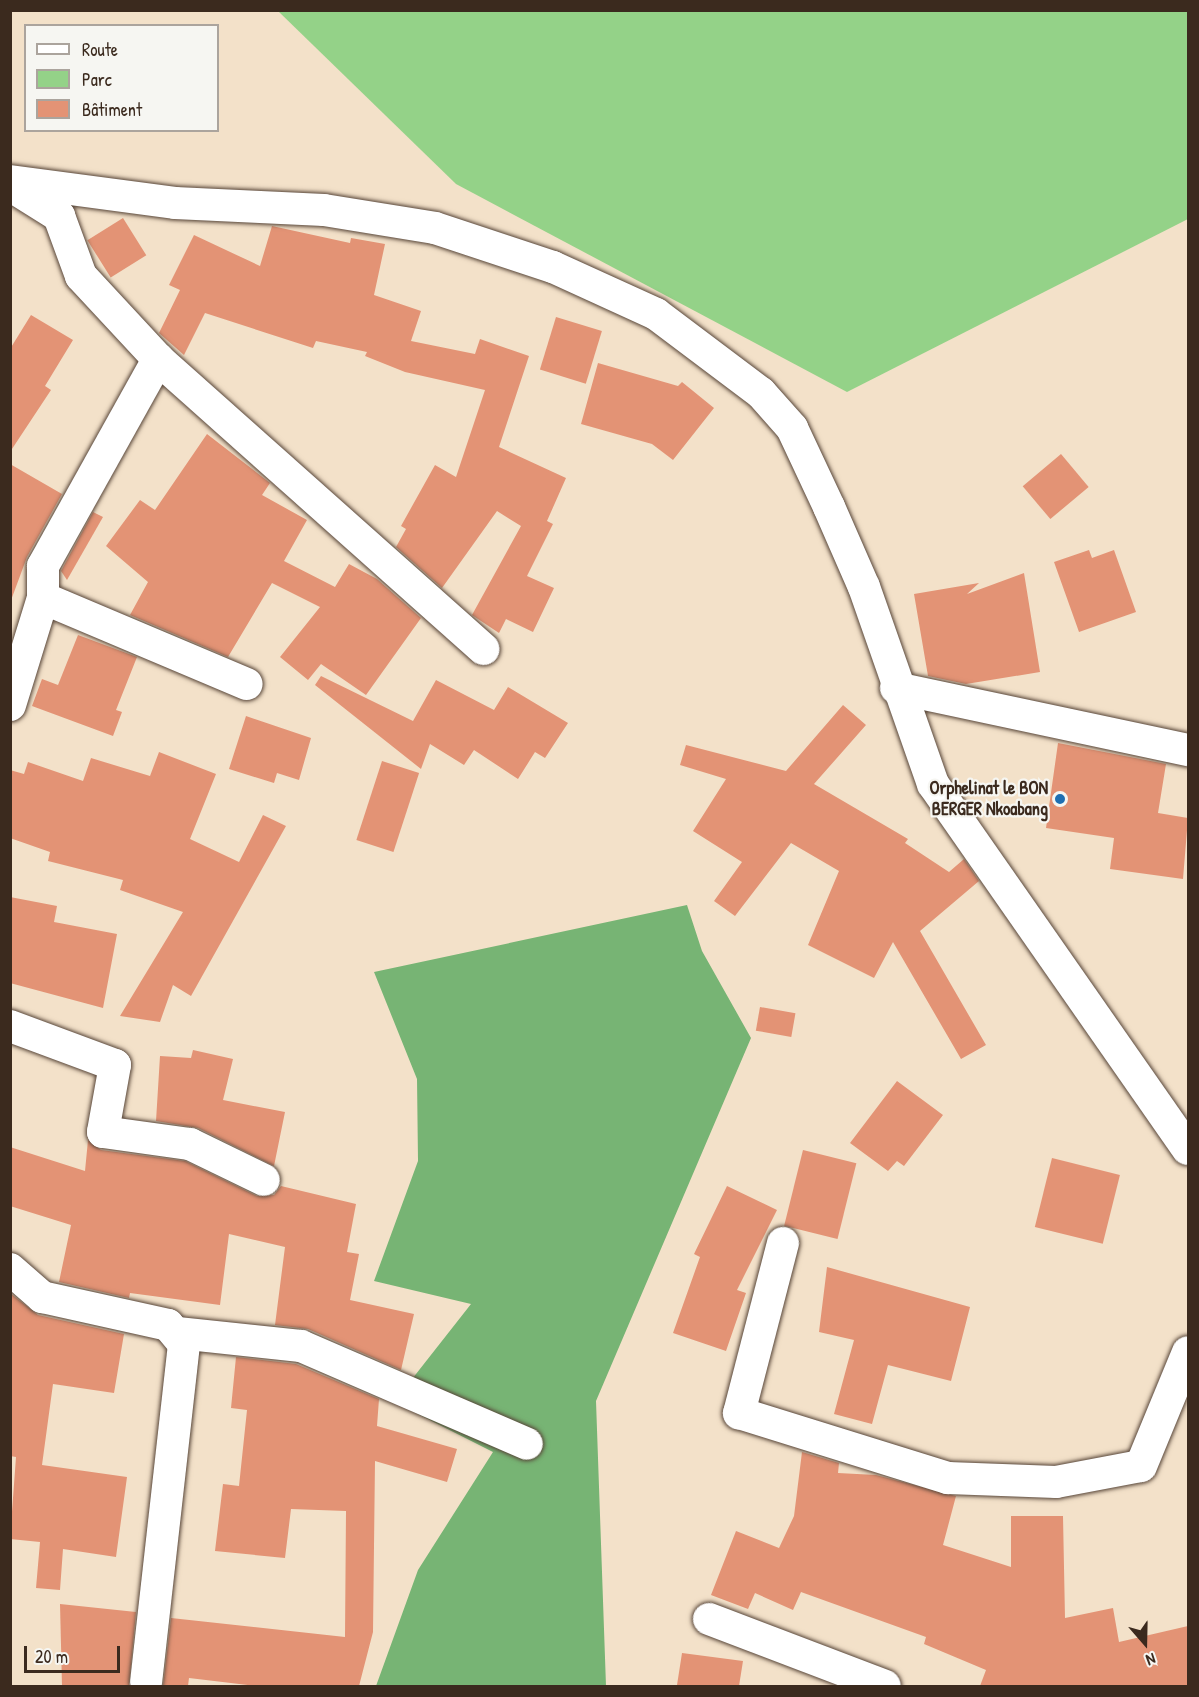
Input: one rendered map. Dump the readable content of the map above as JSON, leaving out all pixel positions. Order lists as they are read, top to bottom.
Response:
{
  "places": ["Orphelinat le BON BERGER Nkoabang"],
  "legend": ["Route", "Parc", "Bâtiment"],
  "scale_bar": "20 m",
  "north": "bottom"
}
